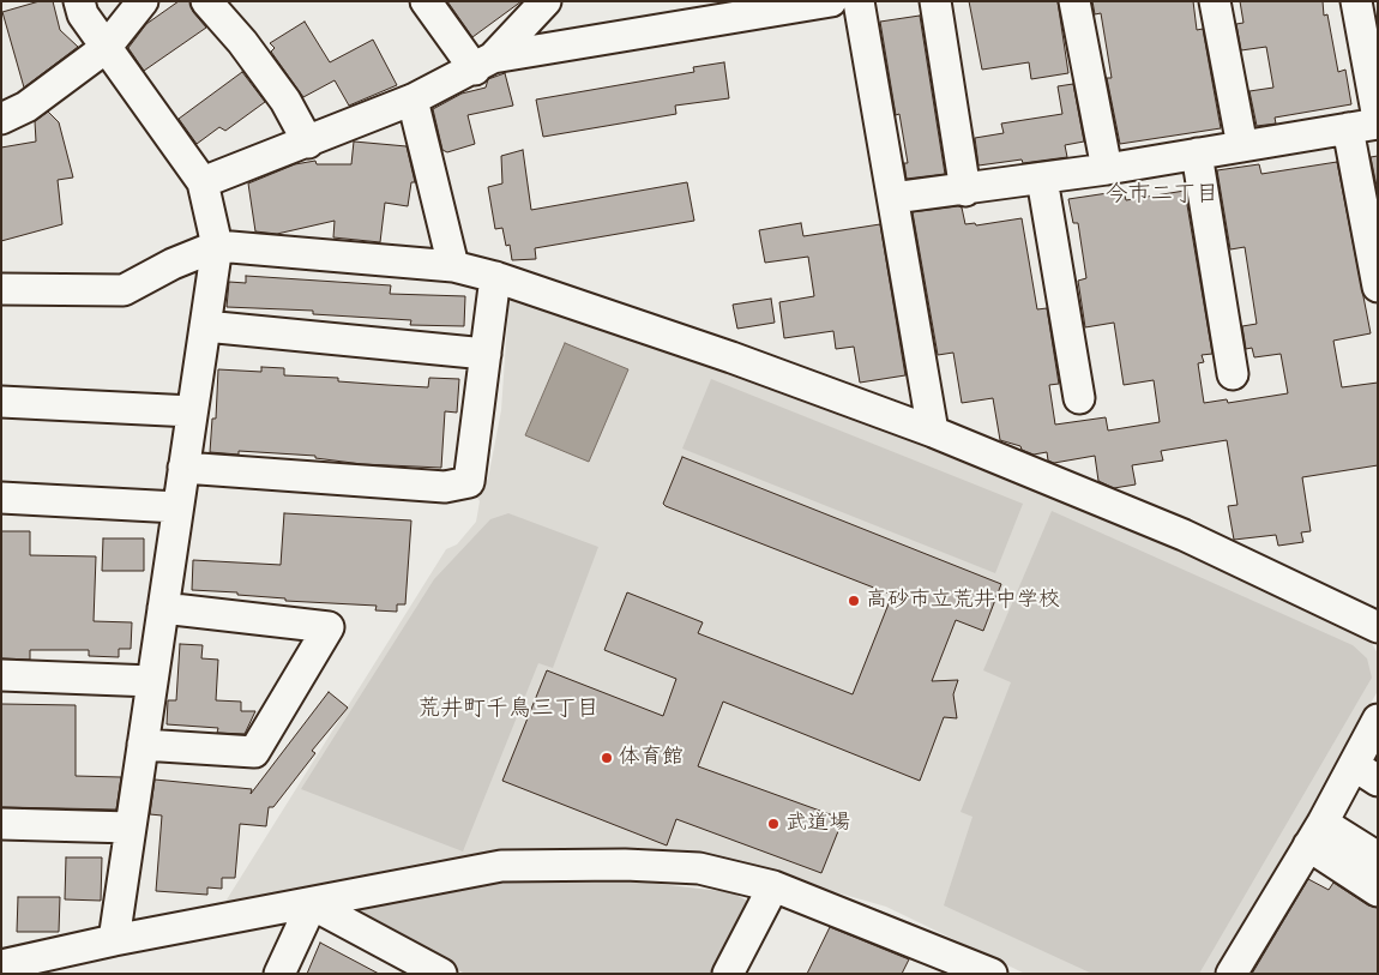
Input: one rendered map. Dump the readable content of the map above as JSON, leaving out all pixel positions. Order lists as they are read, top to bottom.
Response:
{
  "districts": ["今市二丁目", "荒井町千鳥三丁目"],
  "places": ["高砂市立荒井中学校", "体育館", "武道場"]
}
